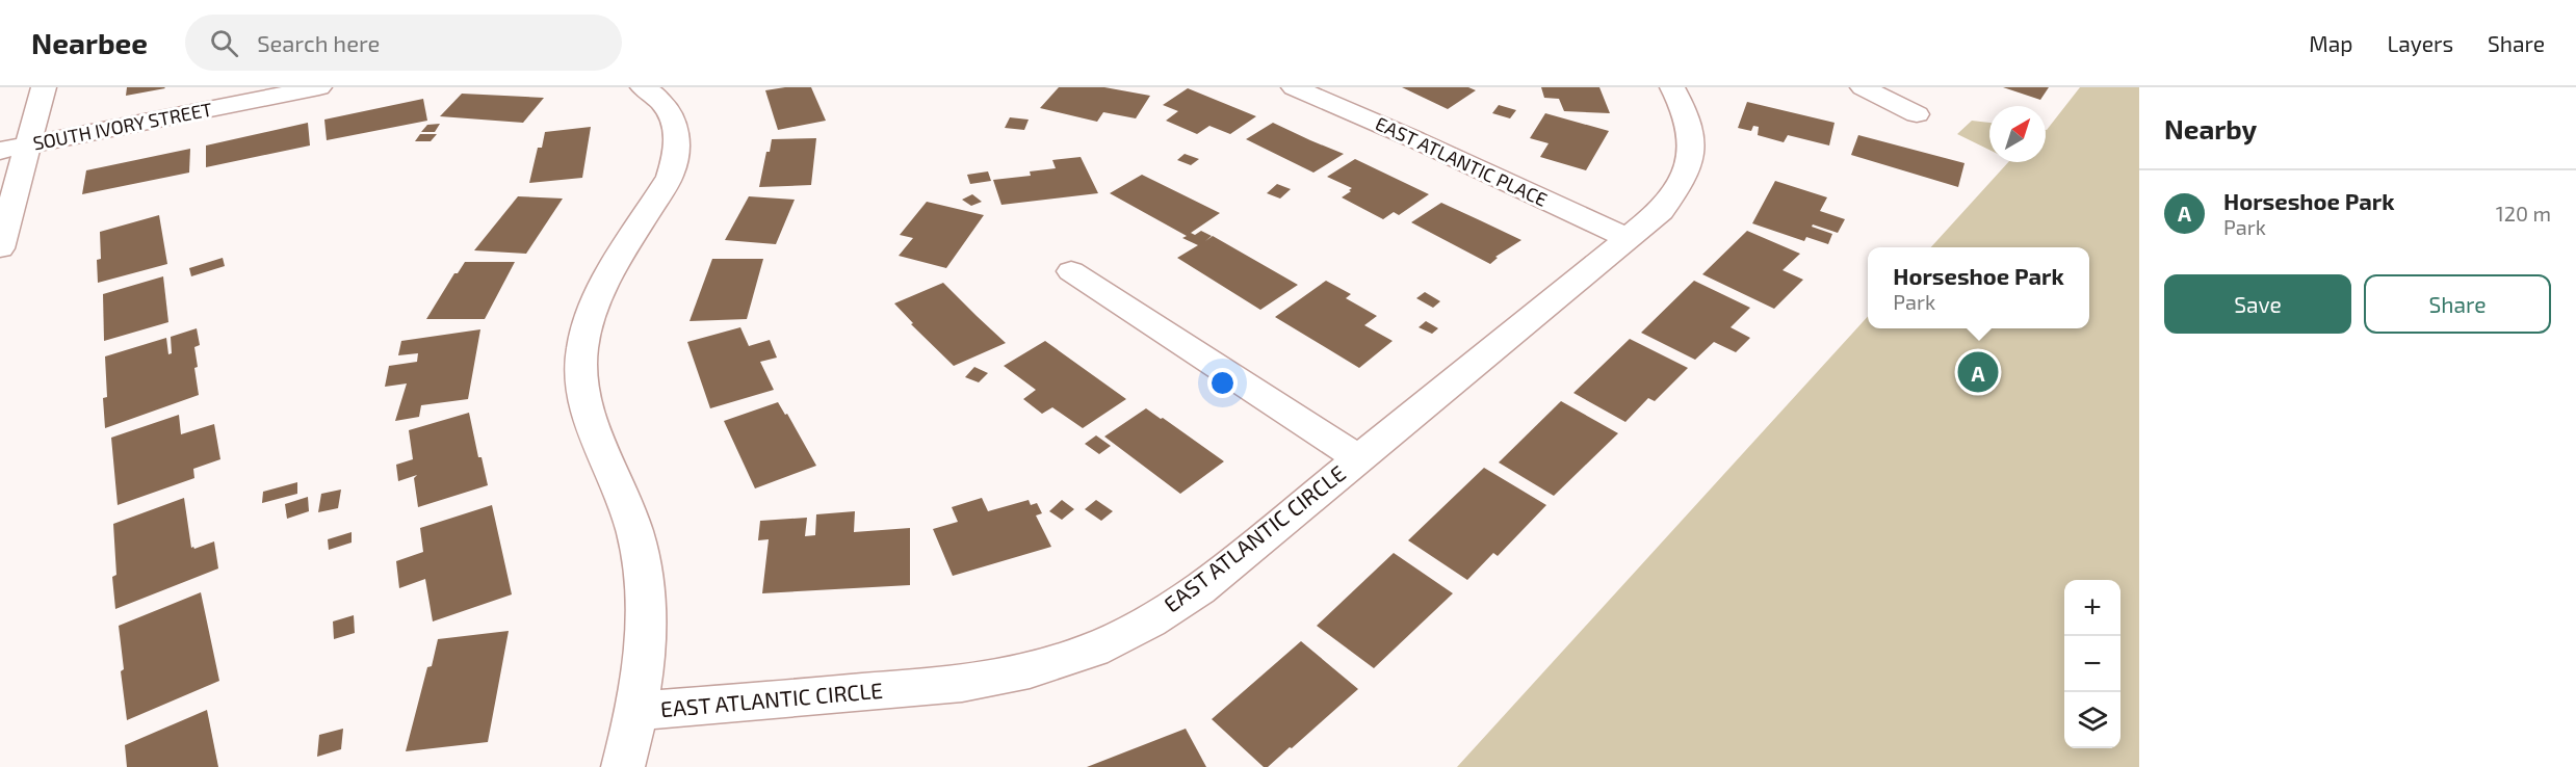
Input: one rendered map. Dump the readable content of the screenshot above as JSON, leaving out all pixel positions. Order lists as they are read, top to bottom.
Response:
{
  "streets": {
    "street": ["SOUTH IVORY STREET", "EAST ATLANTIC PLACE", "EAST ATLANTIC CIRCLE"]
  },
  "crossings": [
    ["EAST ATLANTIC PLACE", "EAST ATLANTIC CIRCLE"]
  ],
  "north": "top right",
  "page": {
    "header": "Nearbee",
    "search": "Search here",
    "nav": ["Map", "Layers", "Share"],
    "heading": "Nearby",
    "list": [
      {
        "mark": "A",
        "name": "Horseshoe Park",
        "note": "Park",
        "value": "120 m"
      }
    ],
    "popup": ["Horseshoe Park", "Park"],
    "buttons": ["Save", "Share"],
    "pins": "A",
    "map_buttons": ["+", "−"]
  }
}
